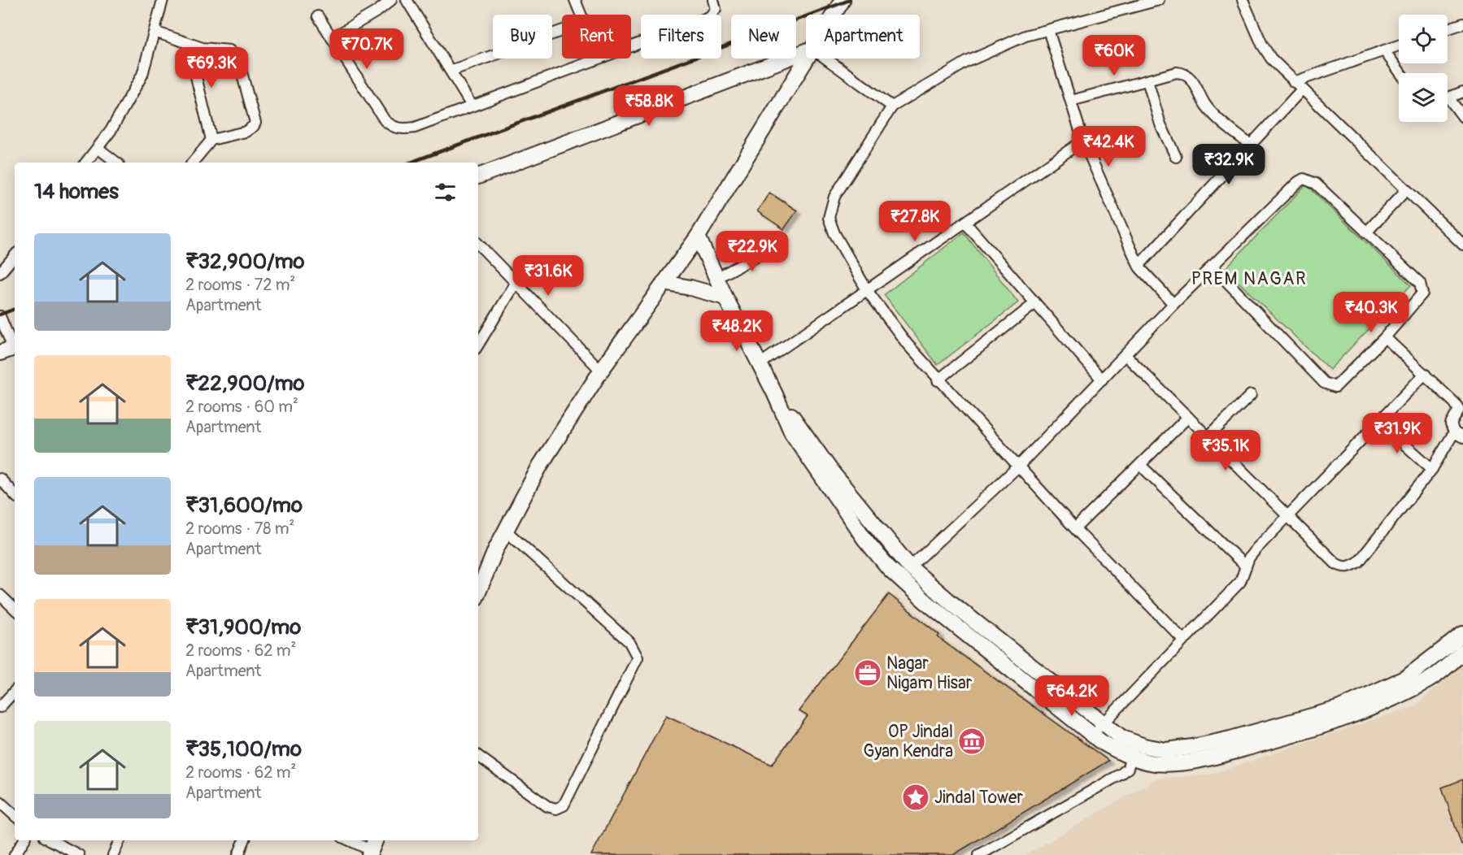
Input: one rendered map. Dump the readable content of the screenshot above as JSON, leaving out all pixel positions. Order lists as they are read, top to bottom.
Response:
{
  "districts": ["PREM NAGAR"],
  "places": {
    "office": ["Nagar Nigam Hisar"],
    "museum": ["OP Jindal Gyan Kendra"],
    "place": ["Jindal Tower"]
  },
  "page": {
    "chip": [
      "Buy",
      "Rent",
      "Filters",
      "New",
      "Apartment"
    ],
    "price": [
      "₹70.7K",
      "₹60K",
      "₹69.3K",
      "₹58.8K",
      "₹42.4K",
      "₹32.9K",
      "₹27.8K",
      "₹22.9K",
      "₹31.6K",
      "₹40.3K",
      "₹48.2K",
      "₹31.9K",
      "₹35.1K",
      "₹64.2K"
    ],
    "heading": "14 homes",
    "list": [
      {
        "name": "₹32,900/mo",
        "note": "2 rooms · 72 m² · Apartment"
      },
      {
        "name": "₹22,900/mo",
        "note": "2 rooms · 60 m² · Apartment"
      },
      {
        "name": "₹31,600/mo",
        "note": "2 rooms · 78 m² · Apartment"
      },
      {
        "name": "₹31,900/mo",
        "note": "2 rooms · 62 m² · Apartment"
      },
      {
        "name": "₹35,100/mo",
        "note": "2 rooms · 62 m² · Apartment"
      }
    ]
  }
}
